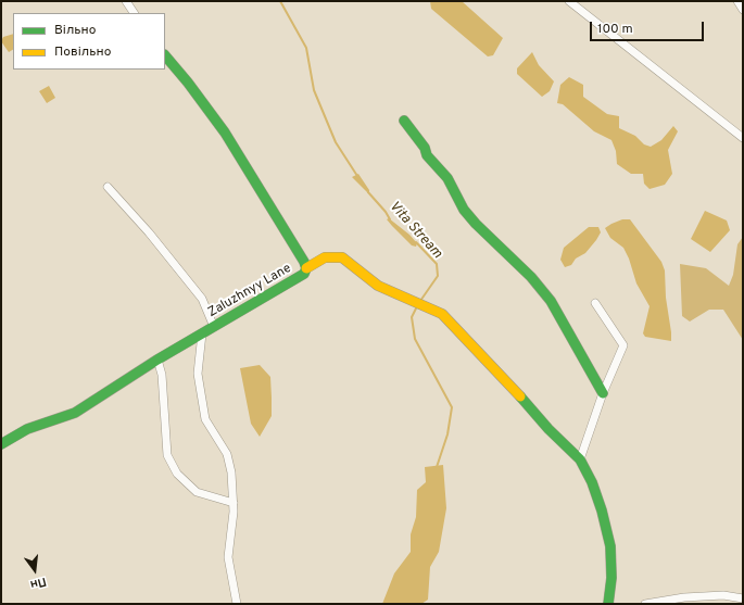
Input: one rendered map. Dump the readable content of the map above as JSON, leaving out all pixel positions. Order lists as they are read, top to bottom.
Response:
{
  "streets": {
    "street": ["Zaluzhnyy Lane"]
  },
  "water": ["Vita Stream"],
  "legend": ["Вільно", "Повільно"],
  "scale_bar": "100 m",
  "north": "bottom"
}
